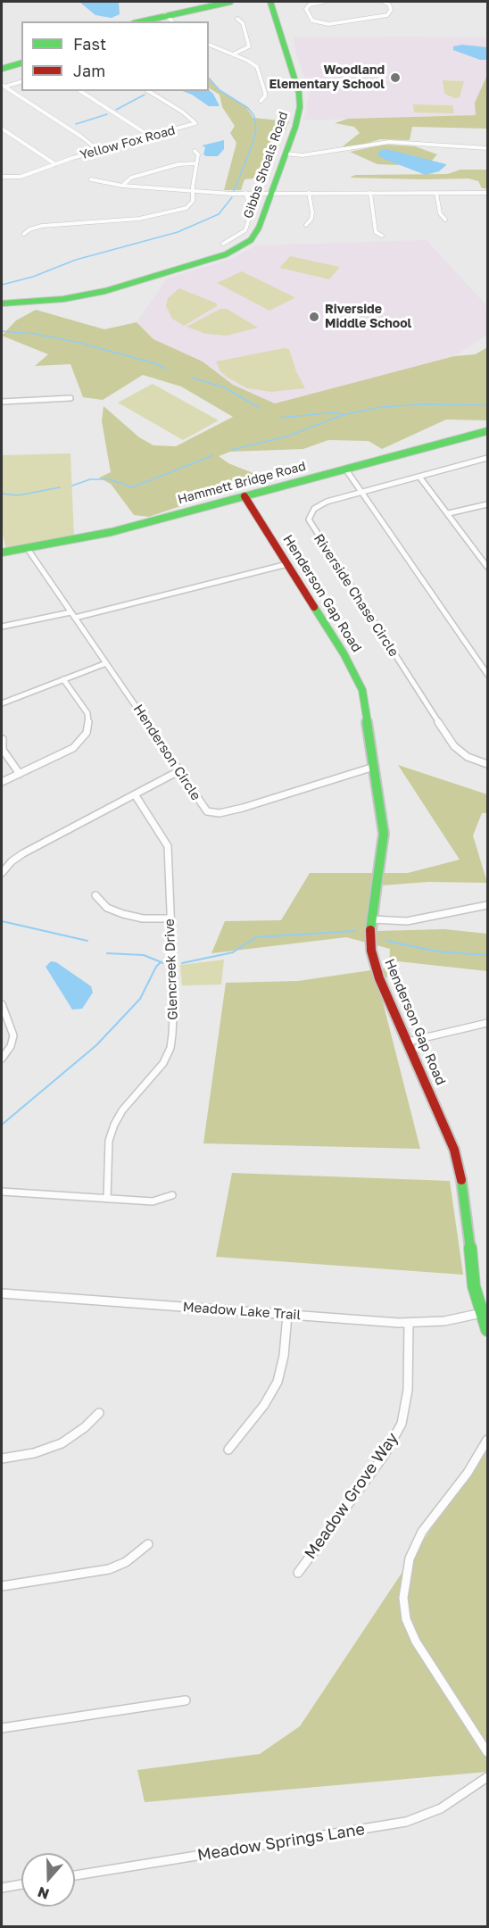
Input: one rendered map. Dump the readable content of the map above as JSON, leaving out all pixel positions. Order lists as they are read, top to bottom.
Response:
{
  "streets": {
    "street": [
      "Yellow Fox Road",
      "Gibbs Shoals Road",
      "Hammett Bridge Road",
      "Henderson Gap Road",
      "Riverside Chase Circle",
      "Henderson Circle",
      "Glencreek Drive",
      "Meadow Lake Trail",
      "Meadow Grove Way",
      "Meadow Springs Lane"
    ]
  },
  "crossings": [
    ["Hammett Bridge Road", "Henderson Gap Road"],
    ["Hammett Bridge Road", "Henderson Circle"],
    ["Henderson Gap Road", "Henderson Circle"],
    ["Henderson Gap Road", "Meadow Lake Trail"],
    ["Meadow Lake Trail", "Meadow Grove Way"]
  ],
  "places": ["Woodland Elementary School", "Riverside Middle School"],
  "legend": ["Fast", "Jam"],
  "north": "bottom"
}
